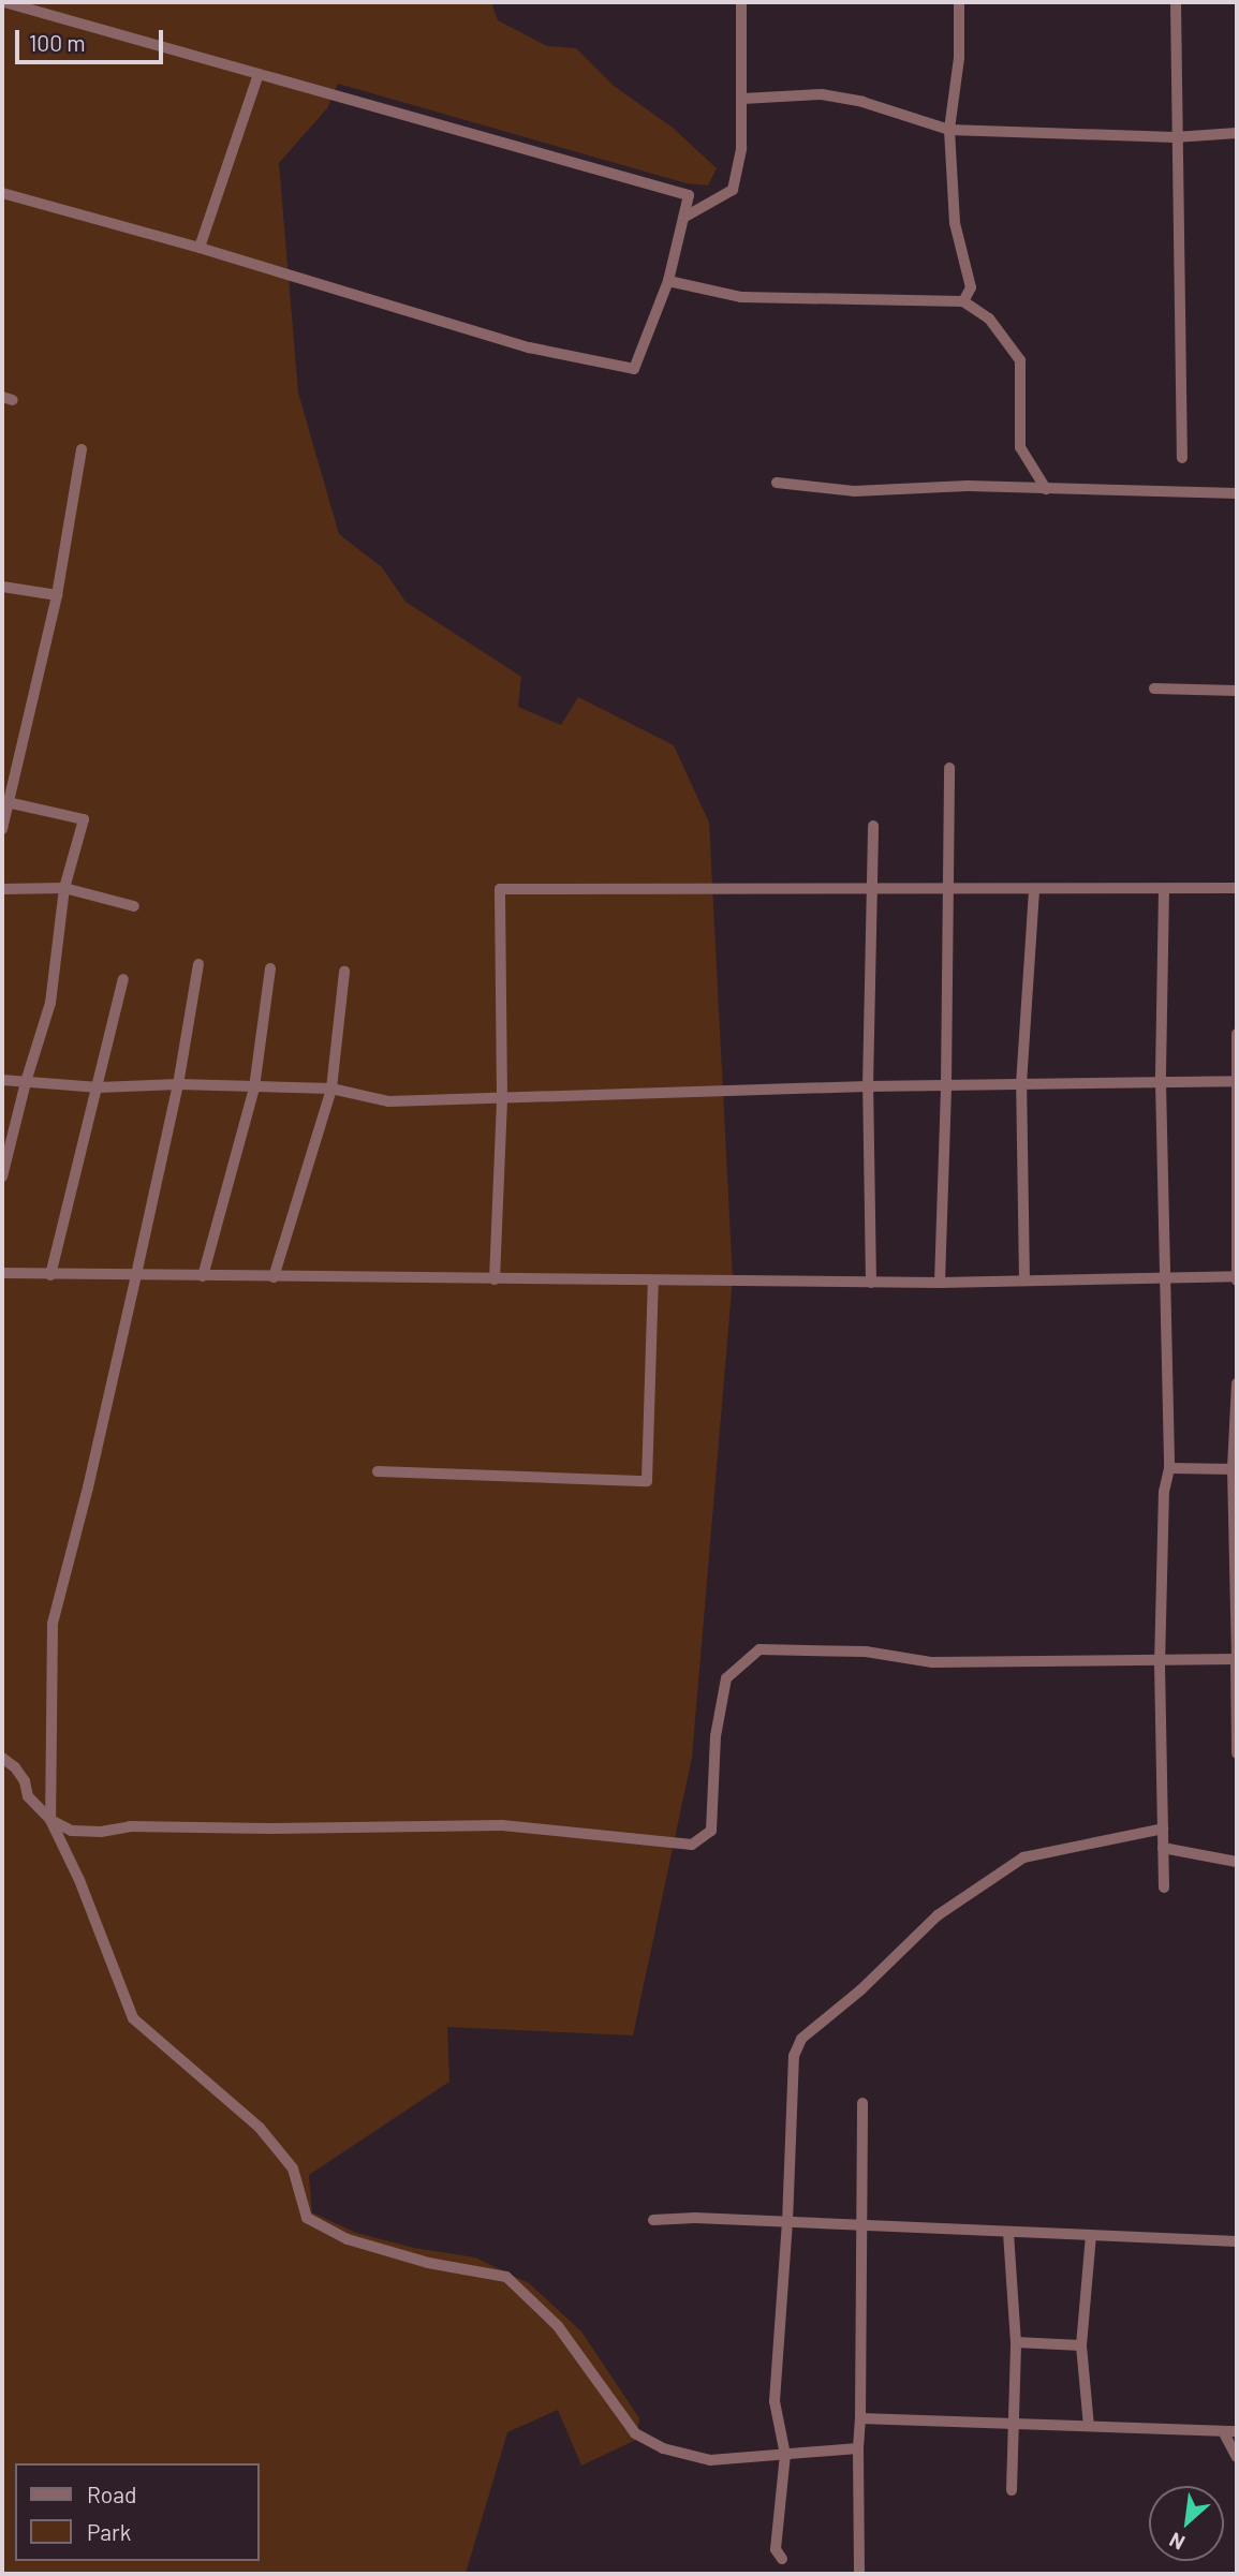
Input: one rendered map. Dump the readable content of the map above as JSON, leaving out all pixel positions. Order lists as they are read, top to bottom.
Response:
{
  "legend": ["Road", "Park"],
  "scale_bar": "100 m",
  "north": "bottom left"
}
